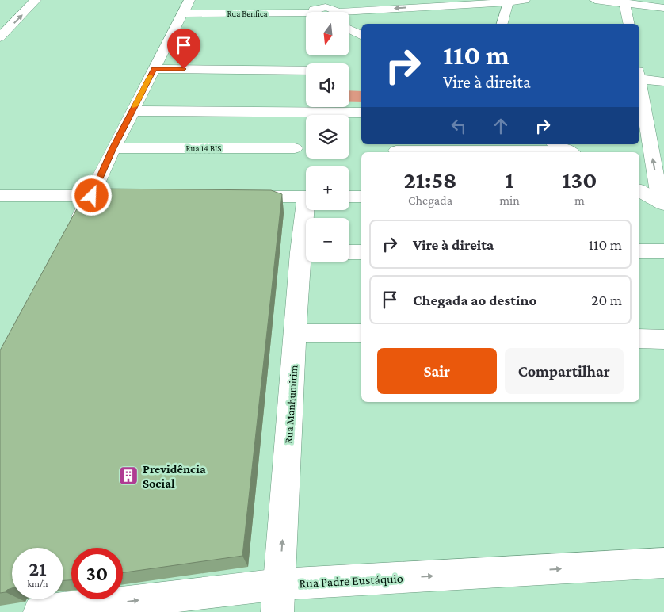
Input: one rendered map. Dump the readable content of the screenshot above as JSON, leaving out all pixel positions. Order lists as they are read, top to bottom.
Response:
{
  "streets": {
    "street": [
      "Rua Benfica",
      "Rua 14 BIS",
      "Rua Manhumirim",
      "Rua Padre Eustáquio"
    ]
  },
  "crossings": [
    ["Rua Manhumirim", "Rua Padre Eustáquio"]
  ],
  "one_way": ["Rua Manhumirim", "Rua Padre Eustáquio"],
  "places": {
    "building": ["Previdência Social"]
  },
  "north": "bottom",
  "page": {
    "map_buttons": ["+", "−"],
    "turn": ["110 m", "Vire à direita"],
    "eta": [
      "21:58",
      "Chegada",
      "1",
      "min",
      "130",
      "m"
    ],
    "list": [
      {
        "name": "Vire à direita",
        "value": "110 m"
      },
      {
        "name": "Chegada ao destino",
        "value": "20 m"
      }
    ],
    "buttons": ["Sair", "Compartilhar"],
    "speed": "21 km/h",
    "limit": "30"
  }
}
